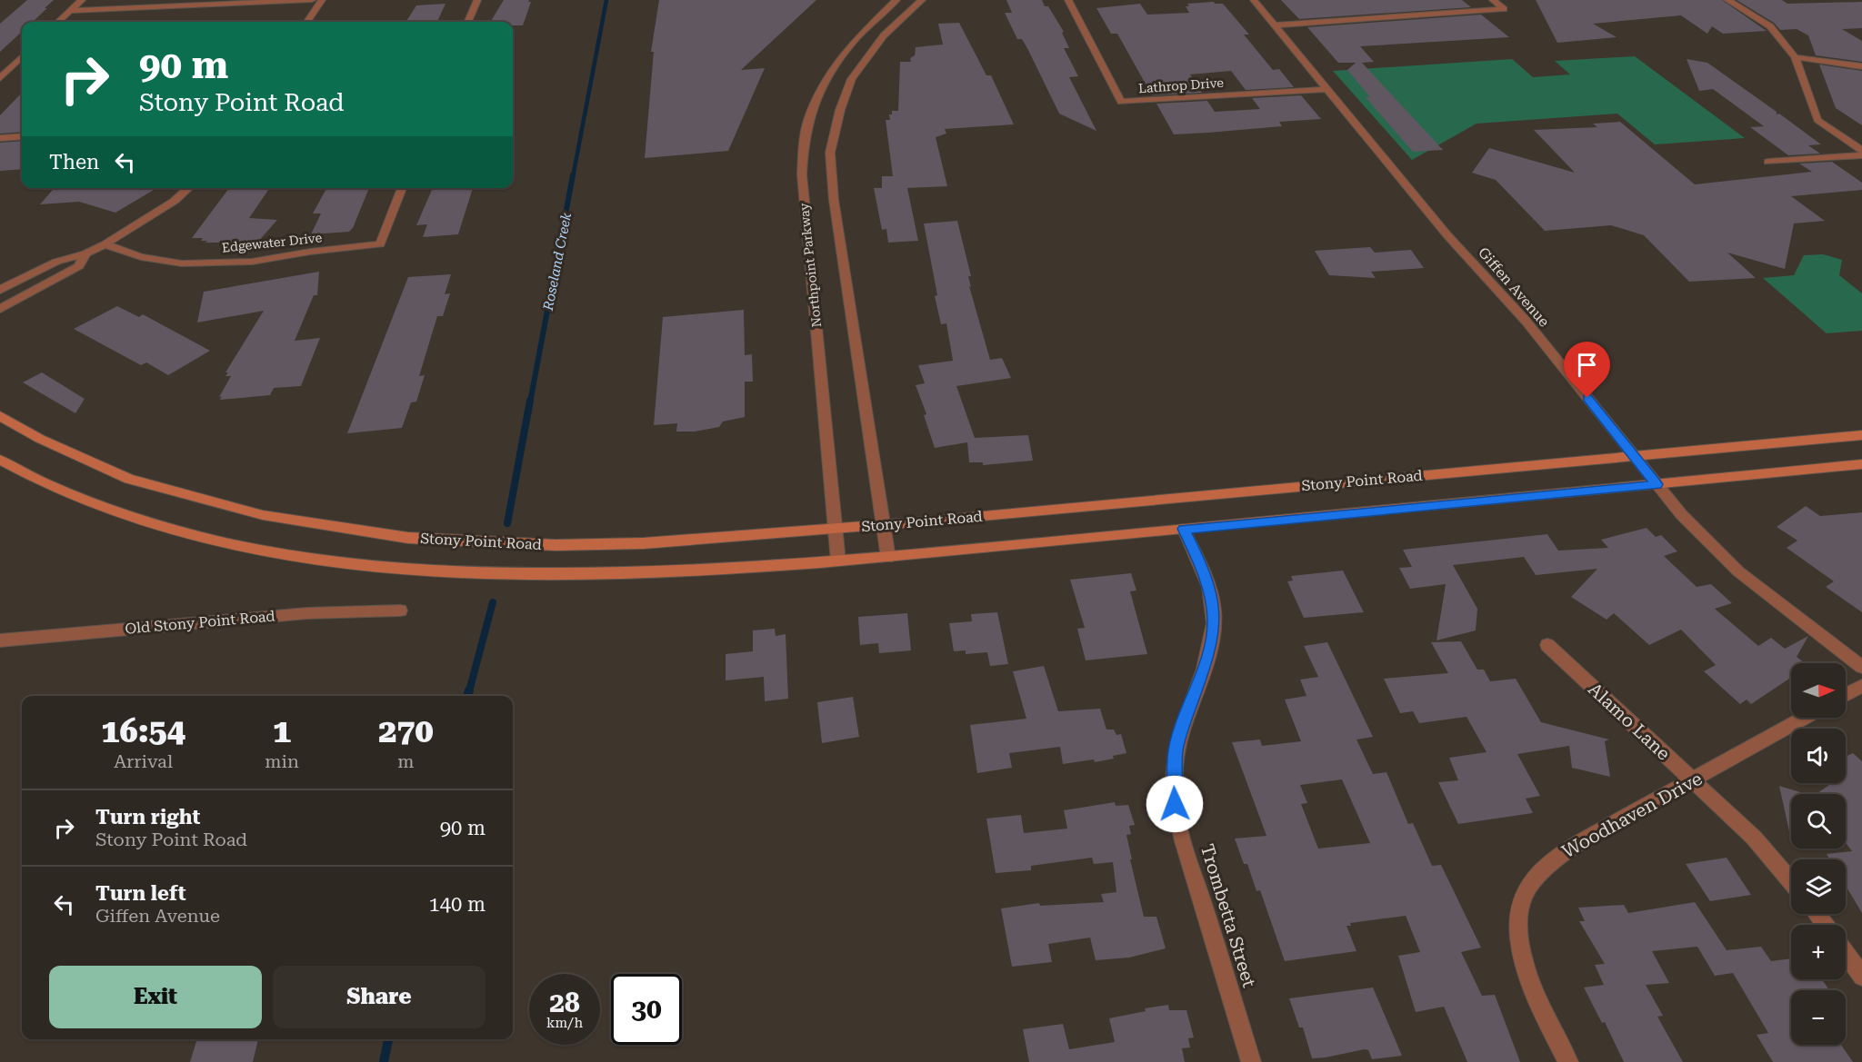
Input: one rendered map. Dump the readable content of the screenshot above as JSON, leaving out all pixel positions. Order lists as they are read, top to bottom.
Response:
{
  "streets": {
    "main road": ["Stony Point Road"],
    "street": [
      "Lathrop Drive",
      "Edgewater Drive",
      "Northpoint Parkway",
      "Giffen Avenue",
      "Old Stony Point Road",
      "Alamo Lane",
      "Woodhaven Drive",
      "Trombetta Street"
    ]
  },
  "crossings": [
    ["Lathrop Drive", "Giffen Avenue"],
    ["Northpoint Parkway", "Stony Point Road"],
    ["Giffen Avenue", "Stony Point Road"],
    ["Stony Point Road", "Trombetta Street"],
    ["Alamo Lane", "Woodhaven Drive"]
  ],
  "water": ["Roseland Creek"],
  "north": "right",
  "page": {
    "turn": ["90 m", "Stony Point Road"],
    "then": "Then",
    "map_buttons": ["+", "−"],
    "eta": [
      "16:54",
      "Arrival",
      "1",
      "min",
      "270",
      "m"
    ],
    "list": [
      {
        "name": "Turn right",
        "note": "Stony Point Road",
        "value": "90 m"
      },
      {
        "name": "Turn left",
        "note": "Giffen Avenue",
        "value": "140 m"
      }
    ],
    "buttons": ["Exit", "Share"],
    "speed": "28 km/h",
    "limit": "30"
  }
}
